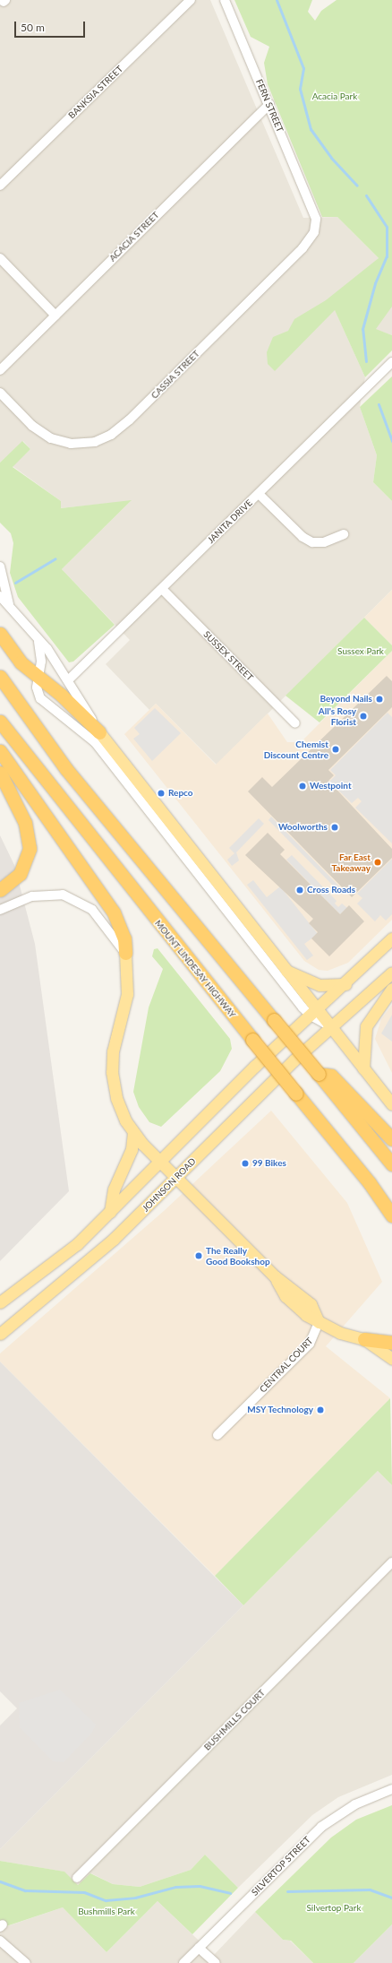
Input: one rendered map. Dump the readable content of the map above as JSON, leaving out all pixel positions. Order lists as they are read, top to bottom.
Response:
{
  "streets": {
    "highway": ["MOUNT LINDESAY HIGHWAY"],
    "main road": ["JOHNSON ROAD"],
    "street": [
      "BANKSIA STREET",
      "FERN STREET",
      "ACACIA STREET",
      "CASSIA STREET",
      "JANITA DRIVE",
      "SUSSEX STREET",
      "CENTRAL COURT",
      "BUSHMILLS COURT",
      "SILVERTOP STREET"
    ]
  },
  "crossings": [
    ["FERN STREET", "ACACIA STREET"],
    ["FERN STREET", "CASSIA STREET"],
    ["JANITA DRIVE", "SUSSEX STREET"]
  ],
  "parks": [
    "Acacia Park",
    "Sussex Park",
    "Silvertop Park",
    "Bushmills Park"
  ],
  "places": [
    "Beyond Nails",
    "All's Rosy Florist",
    "Chemist Discount Centre",
    "Westpoint",
    "Repco",
    "Woolworths",
    "Far East Takeaway",
    "Cross Roads",
    "99 Bikes",
    "The Really Good Bookshop",
    "MSY Technology"
  ],
  "scale_bar": "50 m"
}
